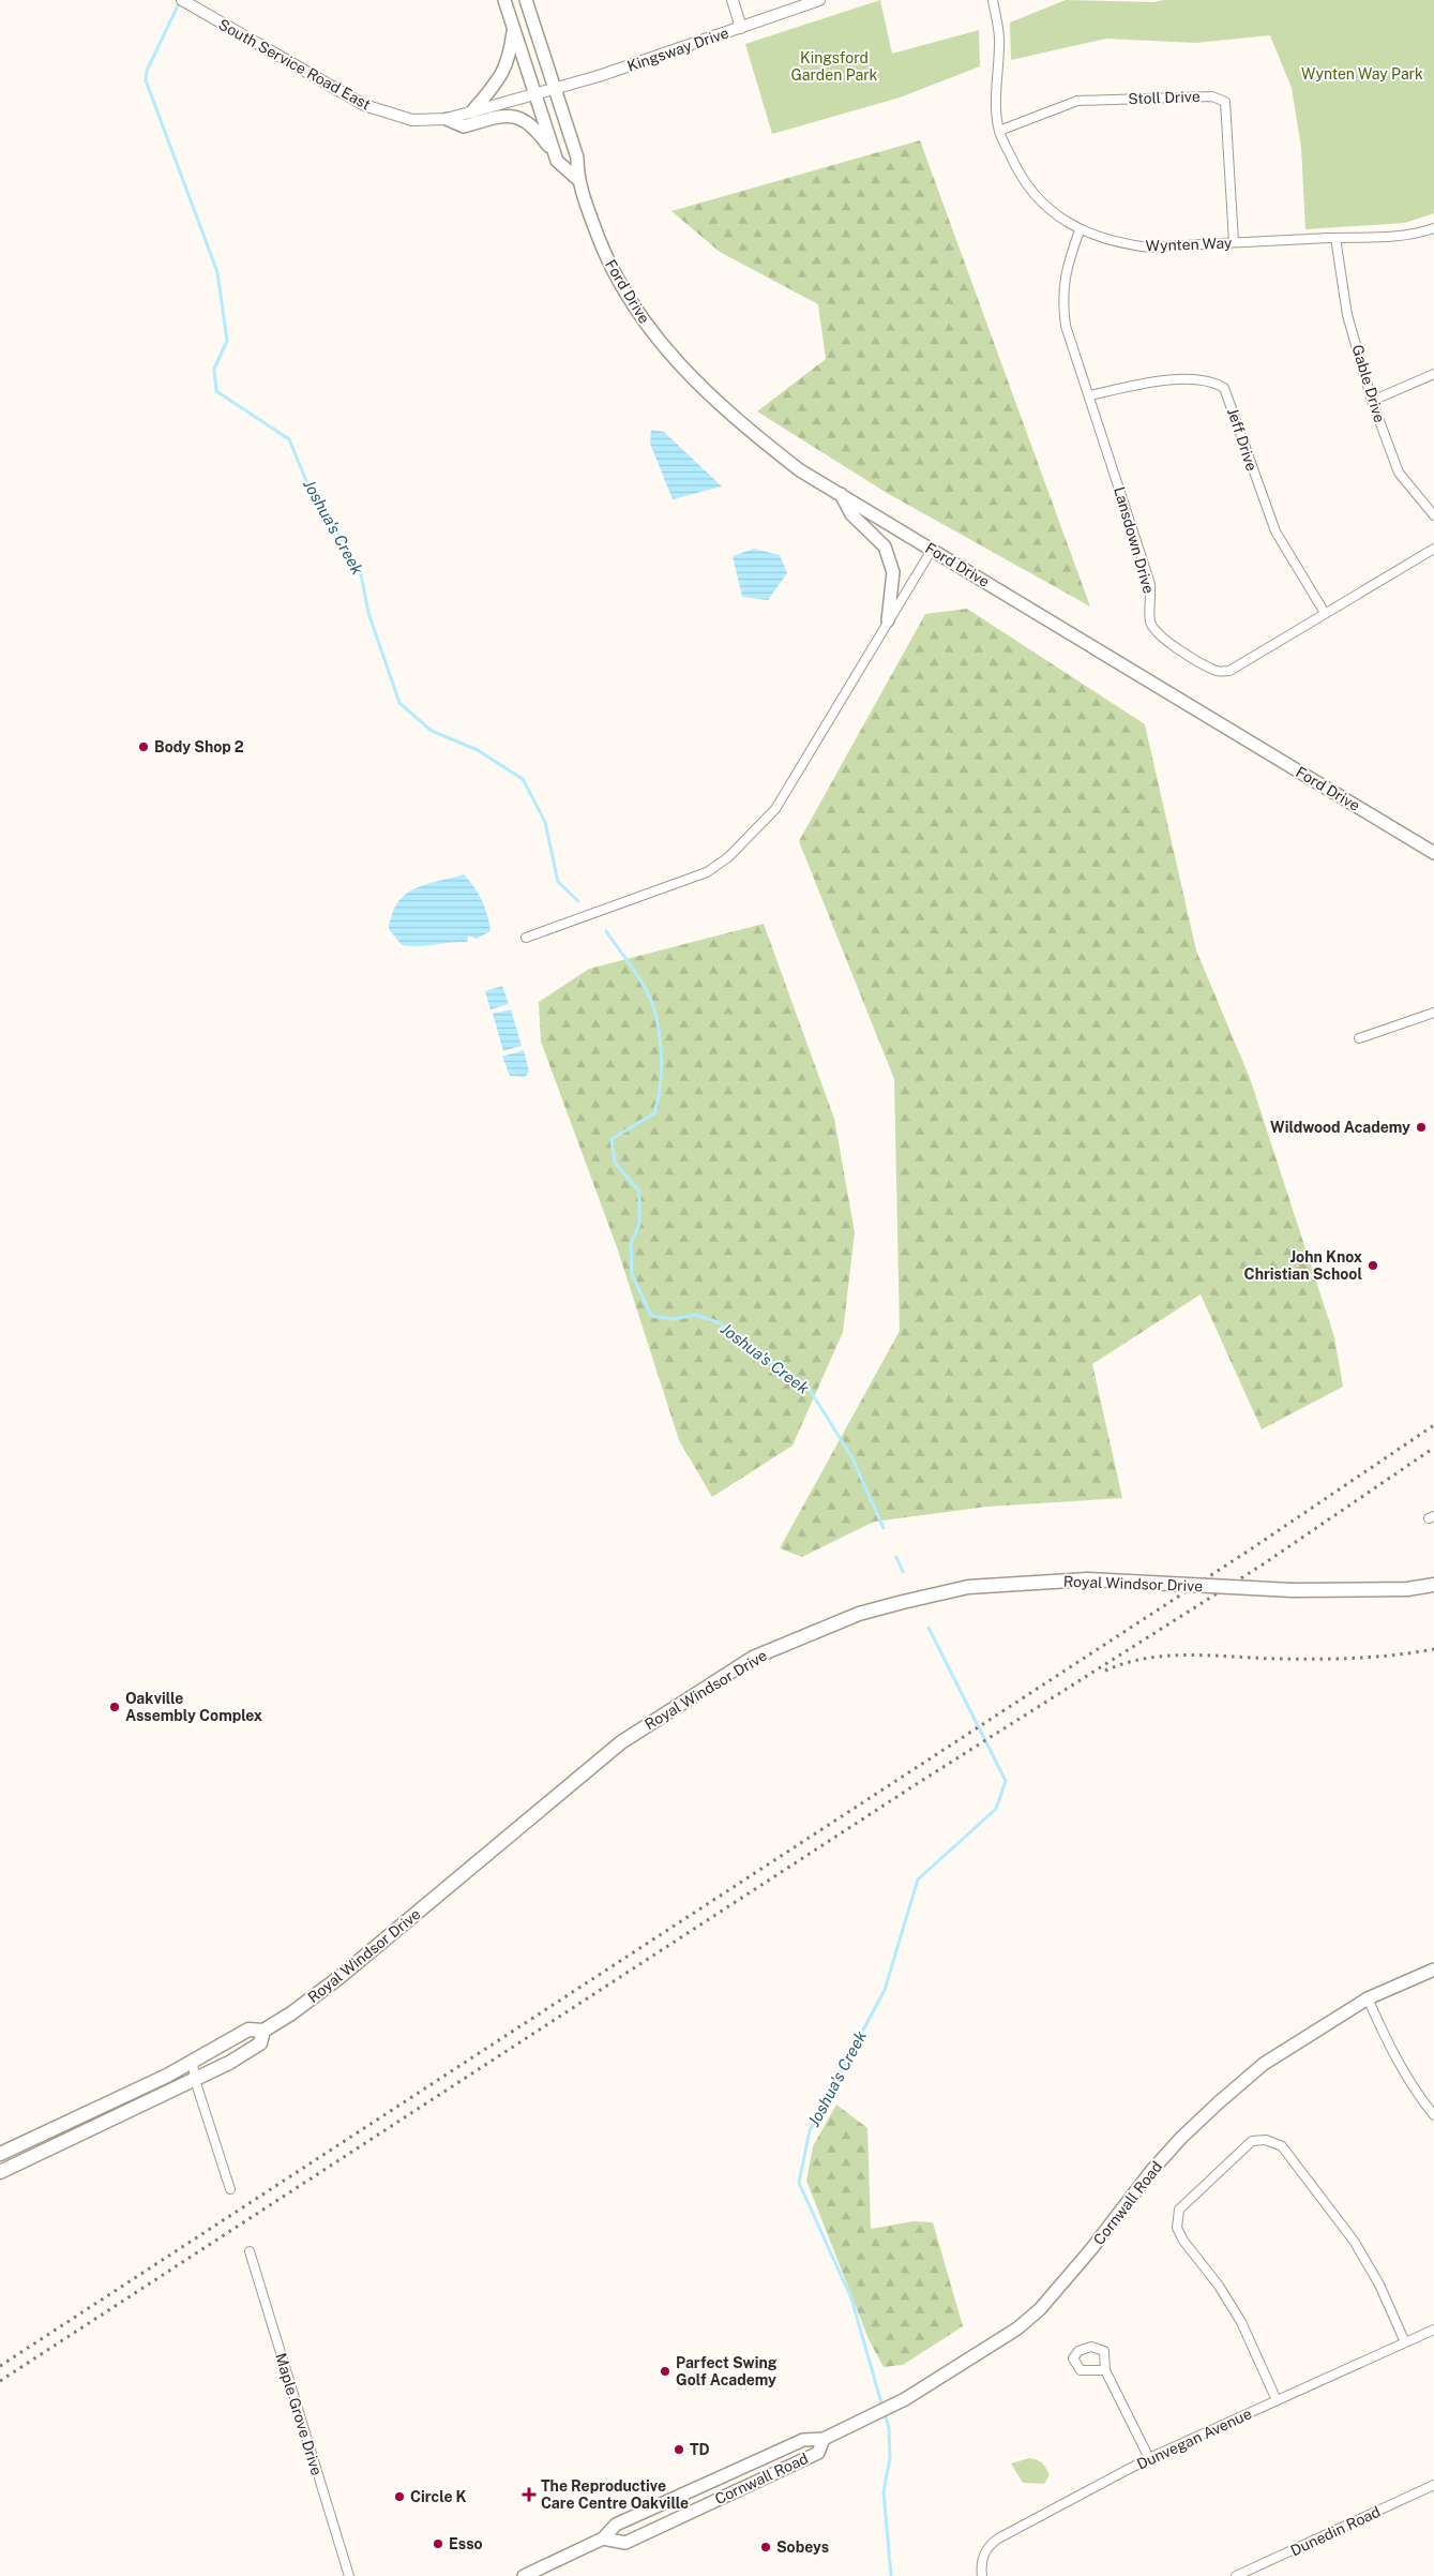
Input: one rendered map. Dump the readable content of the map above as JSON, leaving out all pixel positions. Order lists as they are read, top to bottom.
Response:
{
  "streets": {
    "main road": ["Ford Drive", "Royal Windsor Drive", "Cornwall Road"],
    "street": [
      "Kingsway Drive",
      "South Service Road East",
      "Stoll Drive",
      "Wynten Way",
      "Gable Drive",
      "Jeff Drive",
      "Lansdown Drive",
      "Maple Grove Drive",
      "Dunvegan Avenue",
      "Dunedin Road"
    ]
  },
  "crossings": [
    ["Kingsway Drive", "South Service Road East"],
    ["Kingsway Drive", "Ford Drive"],
    ["South Service Road East", "Ford Drive"],
    ["Stoll Drive", "Wynten Way"],
    ["Wynten Way", "Gable Drive"],
    ["Wynten Way", "Lansdown Drive"],
    ["Jeff Drive", "Lansdown Drive"]
  ],
  "water": ["Joshua's Creek"],
  "parks": ["Kingsford Garden Park", "Wynten Way Park"],
  "places": {
    "other": [
      "Body Shop 2",
      "Wildwood Academy",
      "John Knox Christian School",
      "Oakville Assembly Complex",
      "Parfect Swing Golf Academy",
      "TD",
      "Circle K",
      "Esso",
      "Sobeys"
    ],
    "health": ["The Reproductive Care Centre Oakville"]
  }
}
